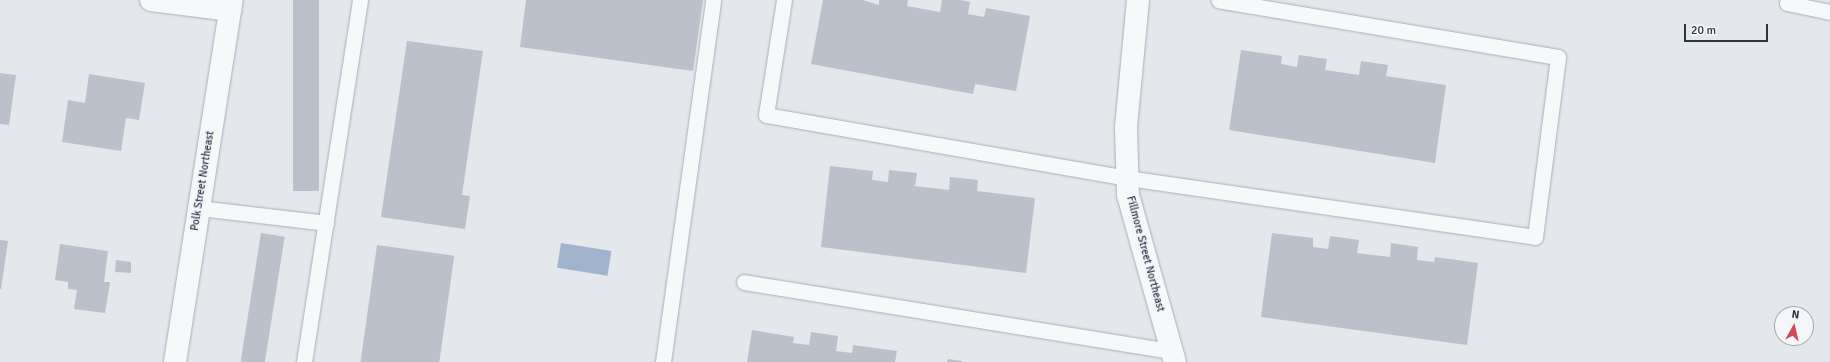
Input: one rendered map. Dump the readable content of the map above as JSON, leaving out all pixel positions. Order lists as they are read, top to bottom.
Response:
{
  "streets": {
    "street": ["Polk Street Northeast", "Fillmore Street Northeast"]
  },
  "scale_bar": "20 m",
  "north": "top"
}
